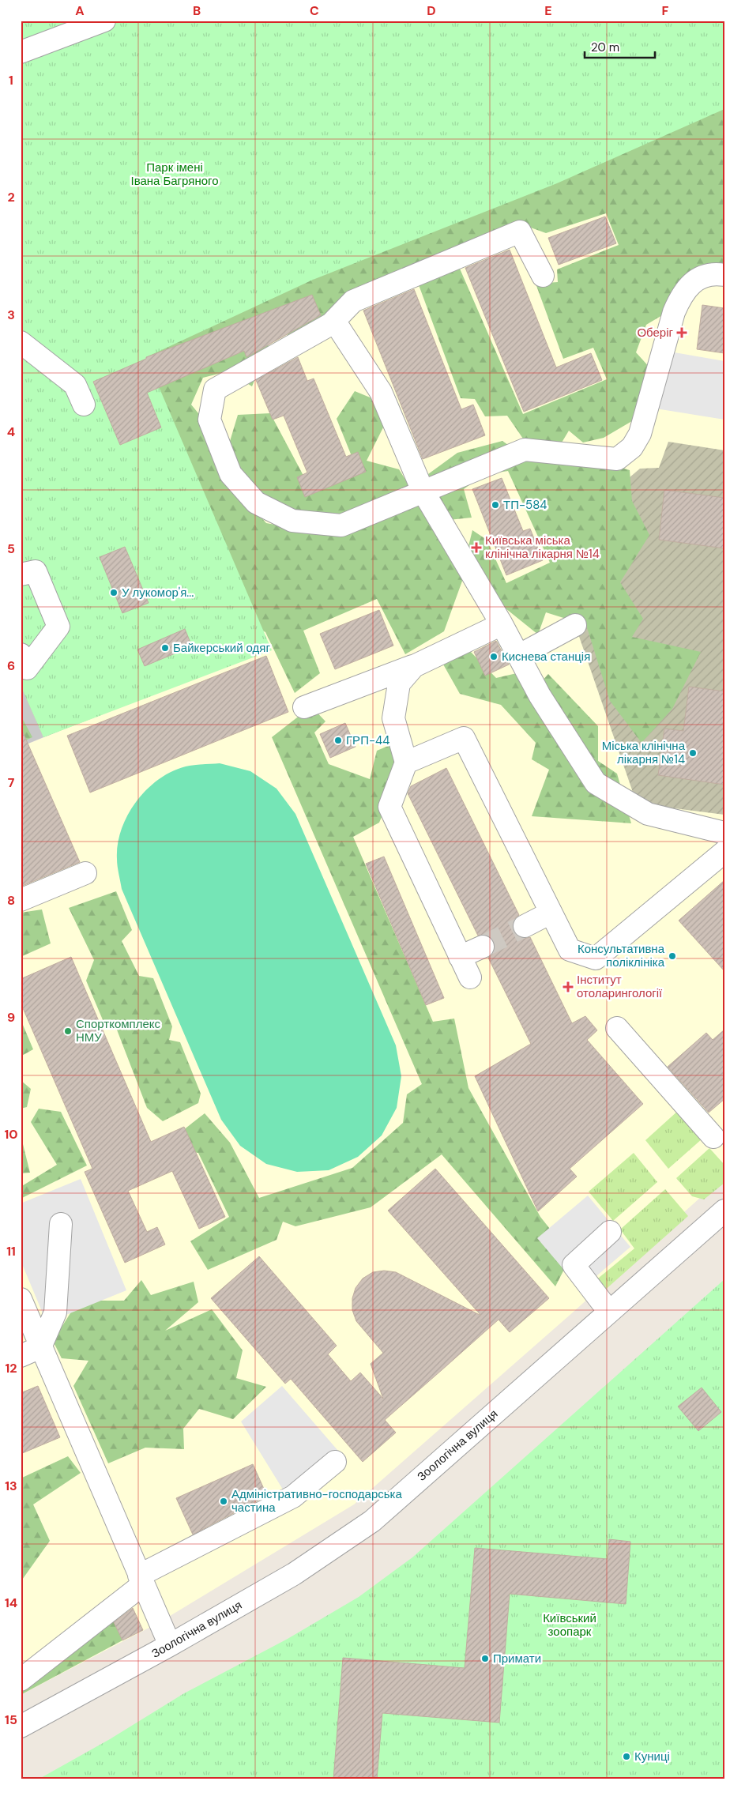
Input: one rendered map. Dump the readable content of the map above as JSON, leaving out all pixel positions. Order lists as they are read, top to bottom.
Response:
{
  "streets": {
    "street": ["Зоологічна вулиця"]
  },
  "parks": ["Парк імені Івана Багряного", "Київський зоопарк"],
  "places": {
    "health": ["Оберіг", "Київська міська клінічна лікарня №14", "Інститут отоларингології"],
    "other": [
      "ТП-584",
      "У лукомор'я...",
      "Байкерський одяг",
      "Киснева станція",
      "ГРП-44",
      "Міська клінічна лікарня №14",
      "Консультативна поліклініка",
      "Спорткомплекс НМУ",
      "Адміністративно-господарська частина",
      "Примати",
      "Куниці"
    ]
  },
  "scale_bar": "20 m",
  "grid": {
    "columns": [
      "A",
      "B",
      "C",
      "D",
      "E",
      "F"
    ],
    "rows": [
      "1",
      "2",
      "3",
      "4",
      "5",
      "6",
      "7",
      "8",
      "9",
      "10",
      "11",
      "12",
      "13",
      "14",
      "15"
    ]
  }
}
